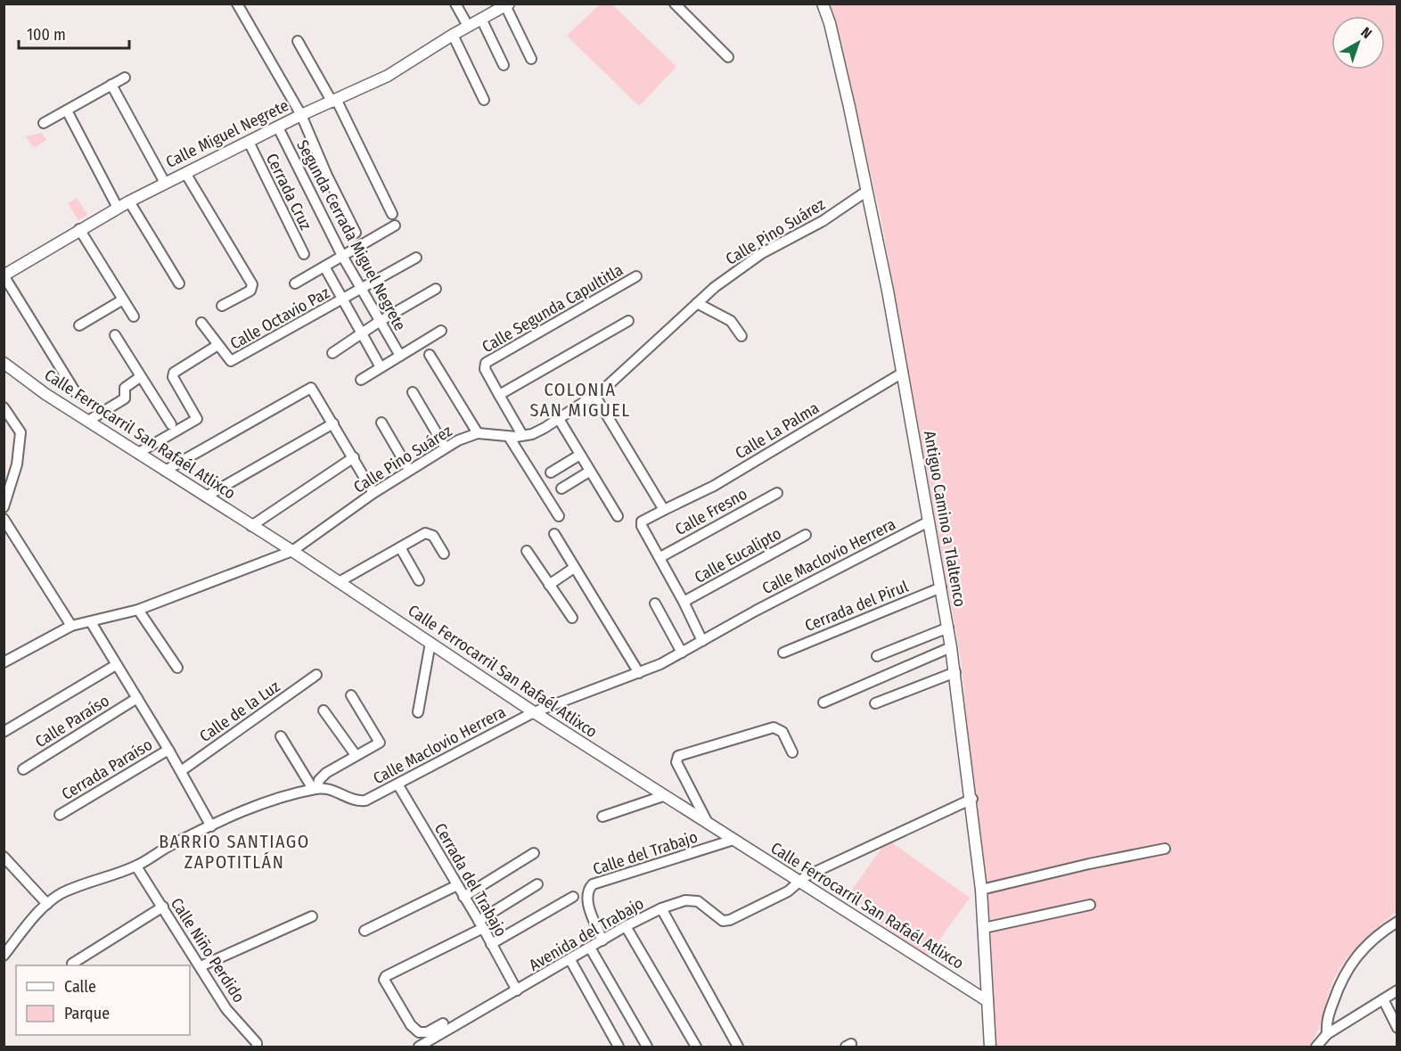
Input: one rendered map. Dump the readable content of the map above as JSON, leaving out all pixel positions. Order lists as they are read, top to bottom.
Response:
{
  "streets": {
    "street": [
      "Calle Miguel Negrete",
      "Cerrada Cruz",
      "Calle Pino Suárez",
      "Segunda Cerrada Miguel Negrete",
      "Calle Segunda Capultitla",
      "Calle Octavio Paz",
      "Calle La Palma",
      "Calle Ferrocarril San Rafaél Atlixco",
      "Calle Fresno",
      "Antiguo Camino a Tlaltenco",
      "Calle Eucalipto",
      "Calle Maclovio Herrera",
      "Cerrada del Pirul",
      "Calle de la Luz",
      "Calle Paraíso",
      "Cerrada Paraíso",
      "Calle del Trabajo",
      "Cerrada del Trabajo",
      "Avenida del Trabajo",
      "Calle Niño Perdido"
    ]
  },
  "crossings": [
    ["Calle Miguel Negrete", "Cerrada Cruz"],
    ["Calle Miguel Negrete", "Segunda Cerrada Miguel Negrete"],
    ["Calle Pino Suárez", "Calle Ferrocarril San Rafaél Atlixco"],
    ["Calle Pino Suárez", "Antiguo Camino a Tlaltenco"],
    ["Segunda Cerrada Miguel Negrete", "Calle Octavio Paz"],
    ["Calle La Palma", "Calle Fresno"],
    ["Calle La Palma", "Antiguo Camino a Tlaltenco"],
    ["Calle Ferrocarril San Rafaél Atlixco", "Antiguo Camino a Tlaltenco"],
    ["Calle Ferrocarril San Rafaél Atlixco", "Calle Maclovio Herrera"],
    ["Calle Ferrocarril San Rafaél Atlixco", "Calle del Trabajo"],
    ["Calle Ferrocarril San Rafaél Atlixco", "Avenida del Trabajo"],
    ["Antiguo Camino a Tlaltenco", "Calle Maclovio Herrera"],
    ["Antiguo Camino a Tlaltenco", "Cerrada del Pirul"],
    ["Antiguo Camino a Tlaltenco", "Avenida del Trabajo"],
    ["Calle Maclovio Herrera", "Cerrada del Trabajo"],
    ["Calle Maclovio Herrera", "Calle Niño Perdido"],
    ["Calle del Trabajo", "Avenida del Trabajo"],
    ["Cerrada del Trabajo", "Avenida del Trabajo"]
  ],
  "districts": ["COLONIA SAN MIGUEL", "BARRIO SANTIAGO ZAPOTITLÁN"],
  "legend": ["Calle", "Parque"],
  "scale_bar": "100 m",
  "north": "top right"
}
